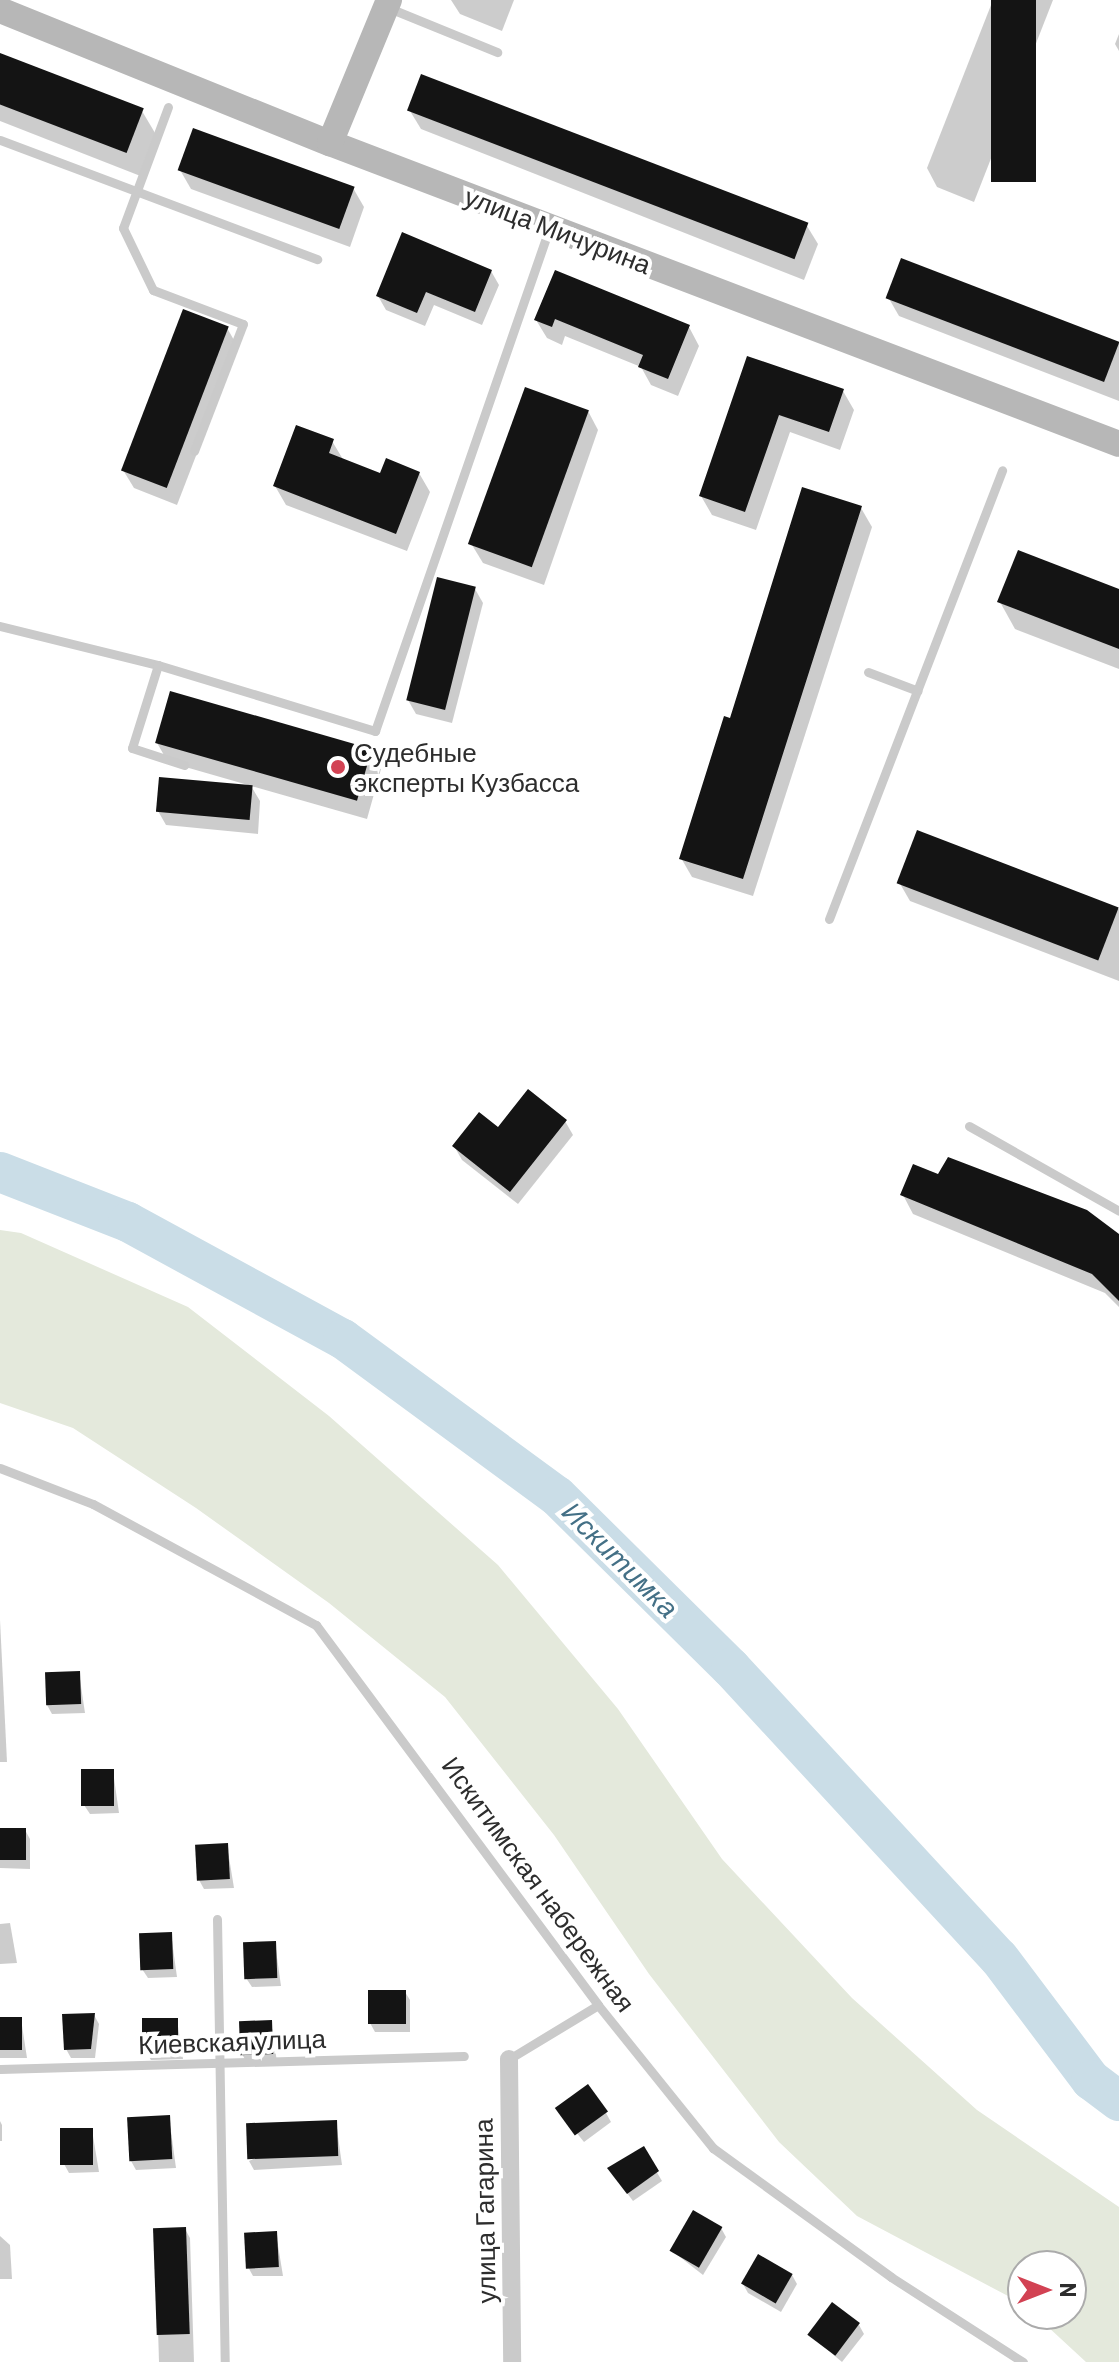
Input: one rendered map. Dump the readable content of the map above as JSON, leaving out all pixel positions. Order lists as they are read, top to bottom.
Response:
{
  "streets": {
    "street": ["улица Мичурина", "улица Гагарина"],
    "lane": ["Искитимская набережная", "Киевская улица"]
  },
  "water": ["Искитимка"],
  "places": ["Судебные эксперты Кузбасса"],
  "north": "right"
}
